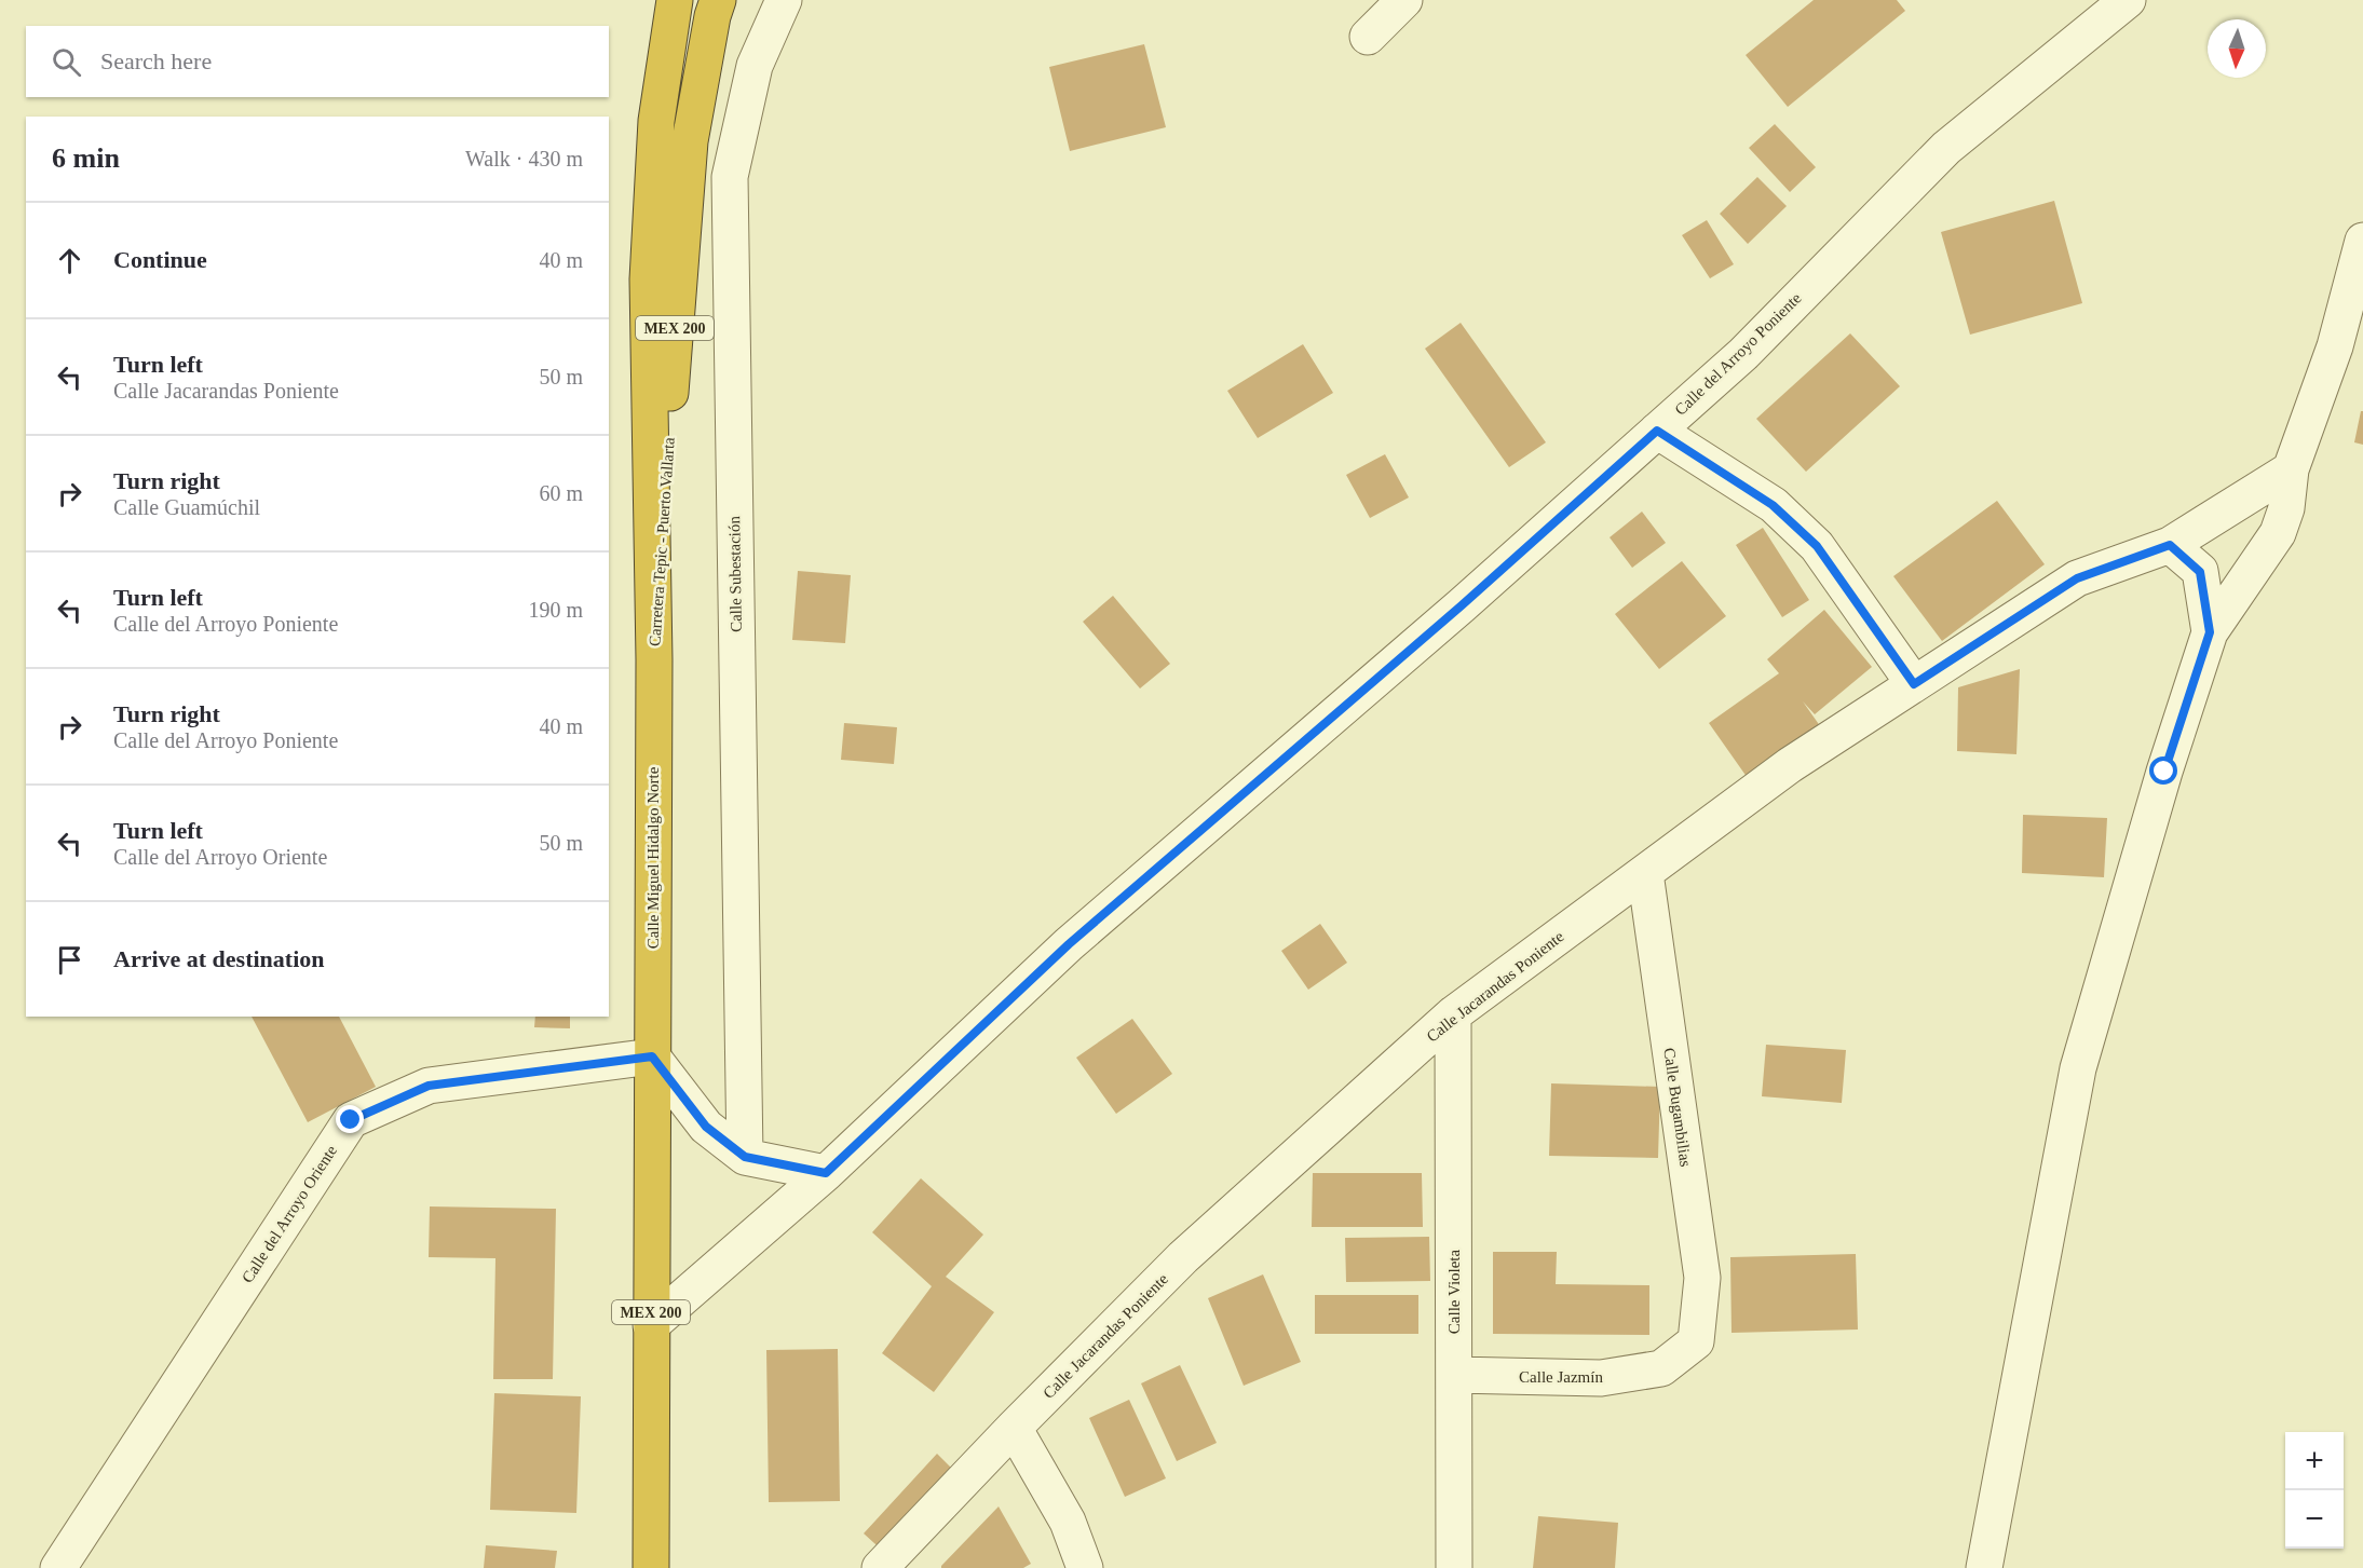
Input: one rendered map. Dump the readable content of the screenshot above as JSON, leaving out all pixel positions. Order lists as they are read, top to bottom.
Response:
{
  "streets": {
    "highway": ["MEX 200", "Carretera Tepic - Puerto Vallarta", "Calle Miguel Hidalgo Norte"],
    "street": [
      "Calle del Arroyo Poniente",
      "Calle Subestación",
      "Calle Jacarandas Poniente",
      "Calle Bugambilias",
      "Calle del Arroyo Oriente",
      "Calle Violeta",
      "Calle Jazmín"
    ]
  },
  "crossings": [
    ["MEX 200", "Calle del Arroyo Poniente"],
    ["MEX 200", "Calle Miguel Hidalgo Norte"],
    ["MEX 200", "Calle del Arroyo Oriente"],
    ["Carretera Tepic - Puerto Vallarta", "Calle Miguel Hidalgo Norte"],
    ["Calle Miguel Hidalgo Norte", "Calle del Arroyo Oriente"],
    ["Calle Jacarandas Poniente", "Calle Bugambilias"],
    ["Calle Jacarandas Poniente", "Calle Violeta"],
    ["Calle Bugambilias", "Calle Jazmín"],
    ["Calle Violeta", "Calle Jazmín"]
  ],
  "north": "bottom",
  "page": {
    "search": "Search here",
    "heading": ["6 min", "Walk · 430 m"],
    "list": [
      ["Continue", "40 m"],
      ["Turn left", "Calle Jacarandas Poniente", "50 m"],
      ["Turn right", "Calle Guamúchil", "60 m"],
      ["Turn left", "Calle del Arroyo Poniente", "190 m"],
      ["Turn right", "Calle del Arroyo Poniente", "40 m"],
      ["Turn left", "Calle del Arroyo Oriente", "50 m"],
      "Arrive at destination"
    ],
    "map_buttons": ["+", "−"]
  }
}
